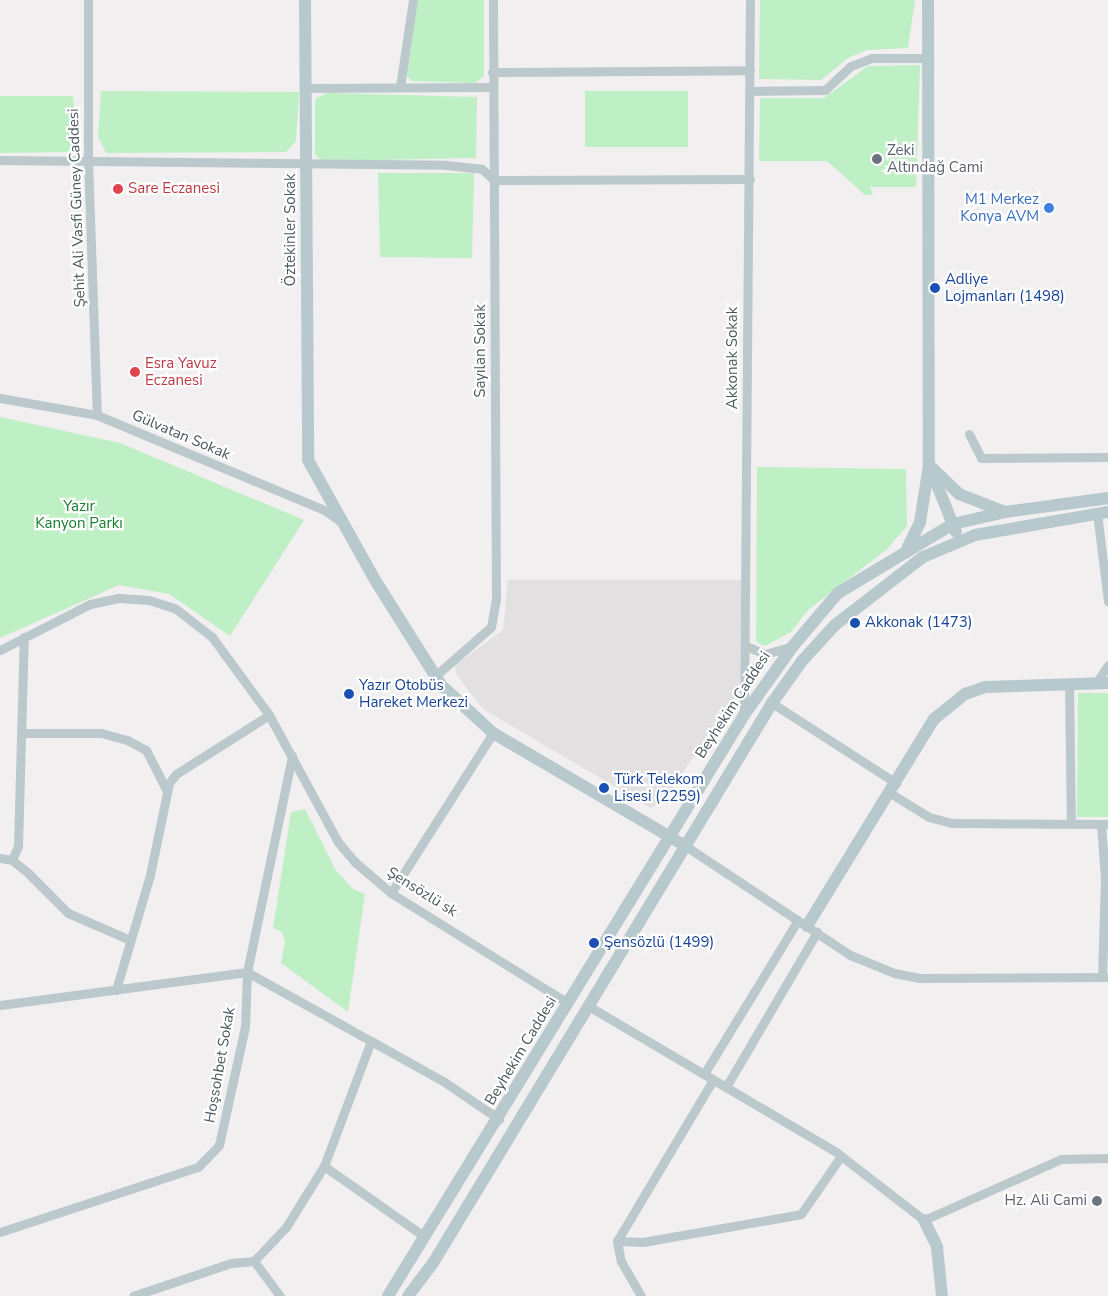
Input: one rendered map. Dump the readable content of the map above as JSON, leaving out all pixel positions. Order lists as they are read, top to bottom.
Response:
{
  "streets": {
    "street": [
      "Şehit Ali Vasfi Güney Caddesi",
      "Öztekinler Sokak",
      "Sayılan Sokak",
      "Akkonak Sokak",
      "Gülvatan Sokak",
      "Beyhekim Caddesi",
      "Şensözlü sk",
      "Hoşsohbet Sokak"
    ]
  },
  "crossings": [
    ["Şehit Ali Vasfi Güney Caddesi", "Gülvatan Sokak"],
    ["Öztekinler Sokak", "Gülvatan Sokak"],
    ["Akkonak Sokak", "Beyhekim Caddesi"],
    ["Beyhekim Caddesi", "Şensözlü sk"],
    ["Şensözlü sk", "Hoşsohbet Sokak"]
  ],
  "parks": ["Yazır Kanyon Parkı"],
  "places": [
    "Zeki Altındağ Cami",
    "Sare Eczanesi",
    "M1 Merkez Konya AVM",
    "Adliye Lojmanları (1498)",
    "Esra Yavuz Eczanesi",
    "Akkonak (1473)",
    "Yazır Otobüs Hareket Merkezi",
    "Türk Telekom Lisesi (2259)",
    "Şensözlü (1499)",
    "Hz. Ali Cami"
  ]
}
